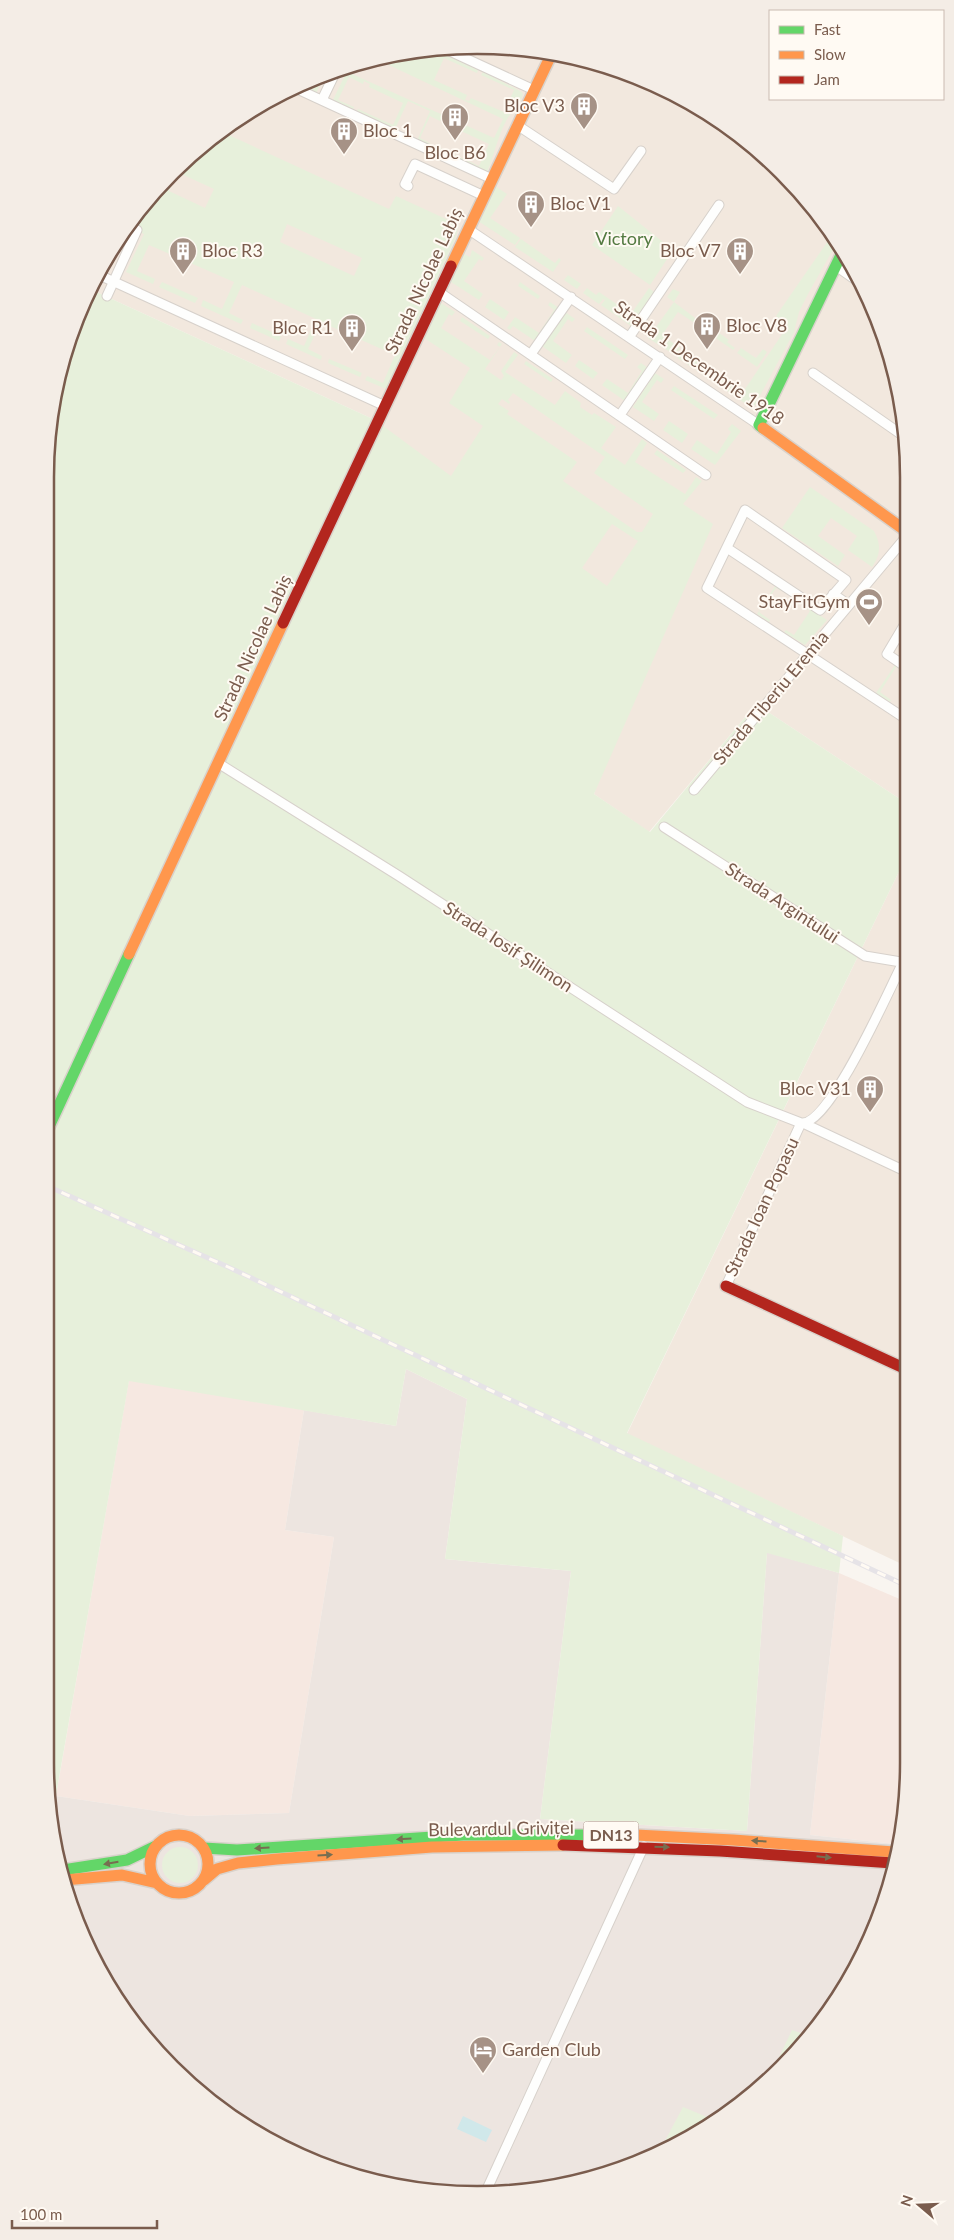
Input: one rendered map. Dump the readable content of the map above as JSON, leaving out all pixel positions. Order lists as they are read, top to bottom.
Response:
{
  "streets": {
    "street": [
      "Strada Nicolae Labiș",
      "Strada 1 Decembrie 1918",
      "Strada Tiberiu Eremia",
      "Strada Argintului",
      "Strada Iosif Șilimon",
      "Strada Ioan Popasu",
      "Bulevardul Griviței",
      "DN13"
    ]
  },
  "crossings": [
    ["Strada Nicolae Labiș", "Strada 1 Decembrie 1918"],
    ["Strada Nicolae Labiș", "Strada Iosif Șilimon"],
    ["Strada Iosif Șilimon", "Strada Ioan Popasu"],
    ["Bulevardul Griviței", "DN13"]
  ],
  "parks": ["Victory"],
  "places": {
    "building": [
      "Bloc V3",
      "Bloc B6",
      "Bloc 1",
      "Bloc V1",
      "Bloc R3",
      "Bloc V7",
      "Bloc V8",
      "Bloc R1",
      "Bloc V31"
    ],
    "sports": ["StayFitGym"],
    "hotel": ["Garden Club"]
  },
  "legend": ["Fast", "Slow", "Jam"],
  "scale_bar": "100 m",
  "north": "left"
}
